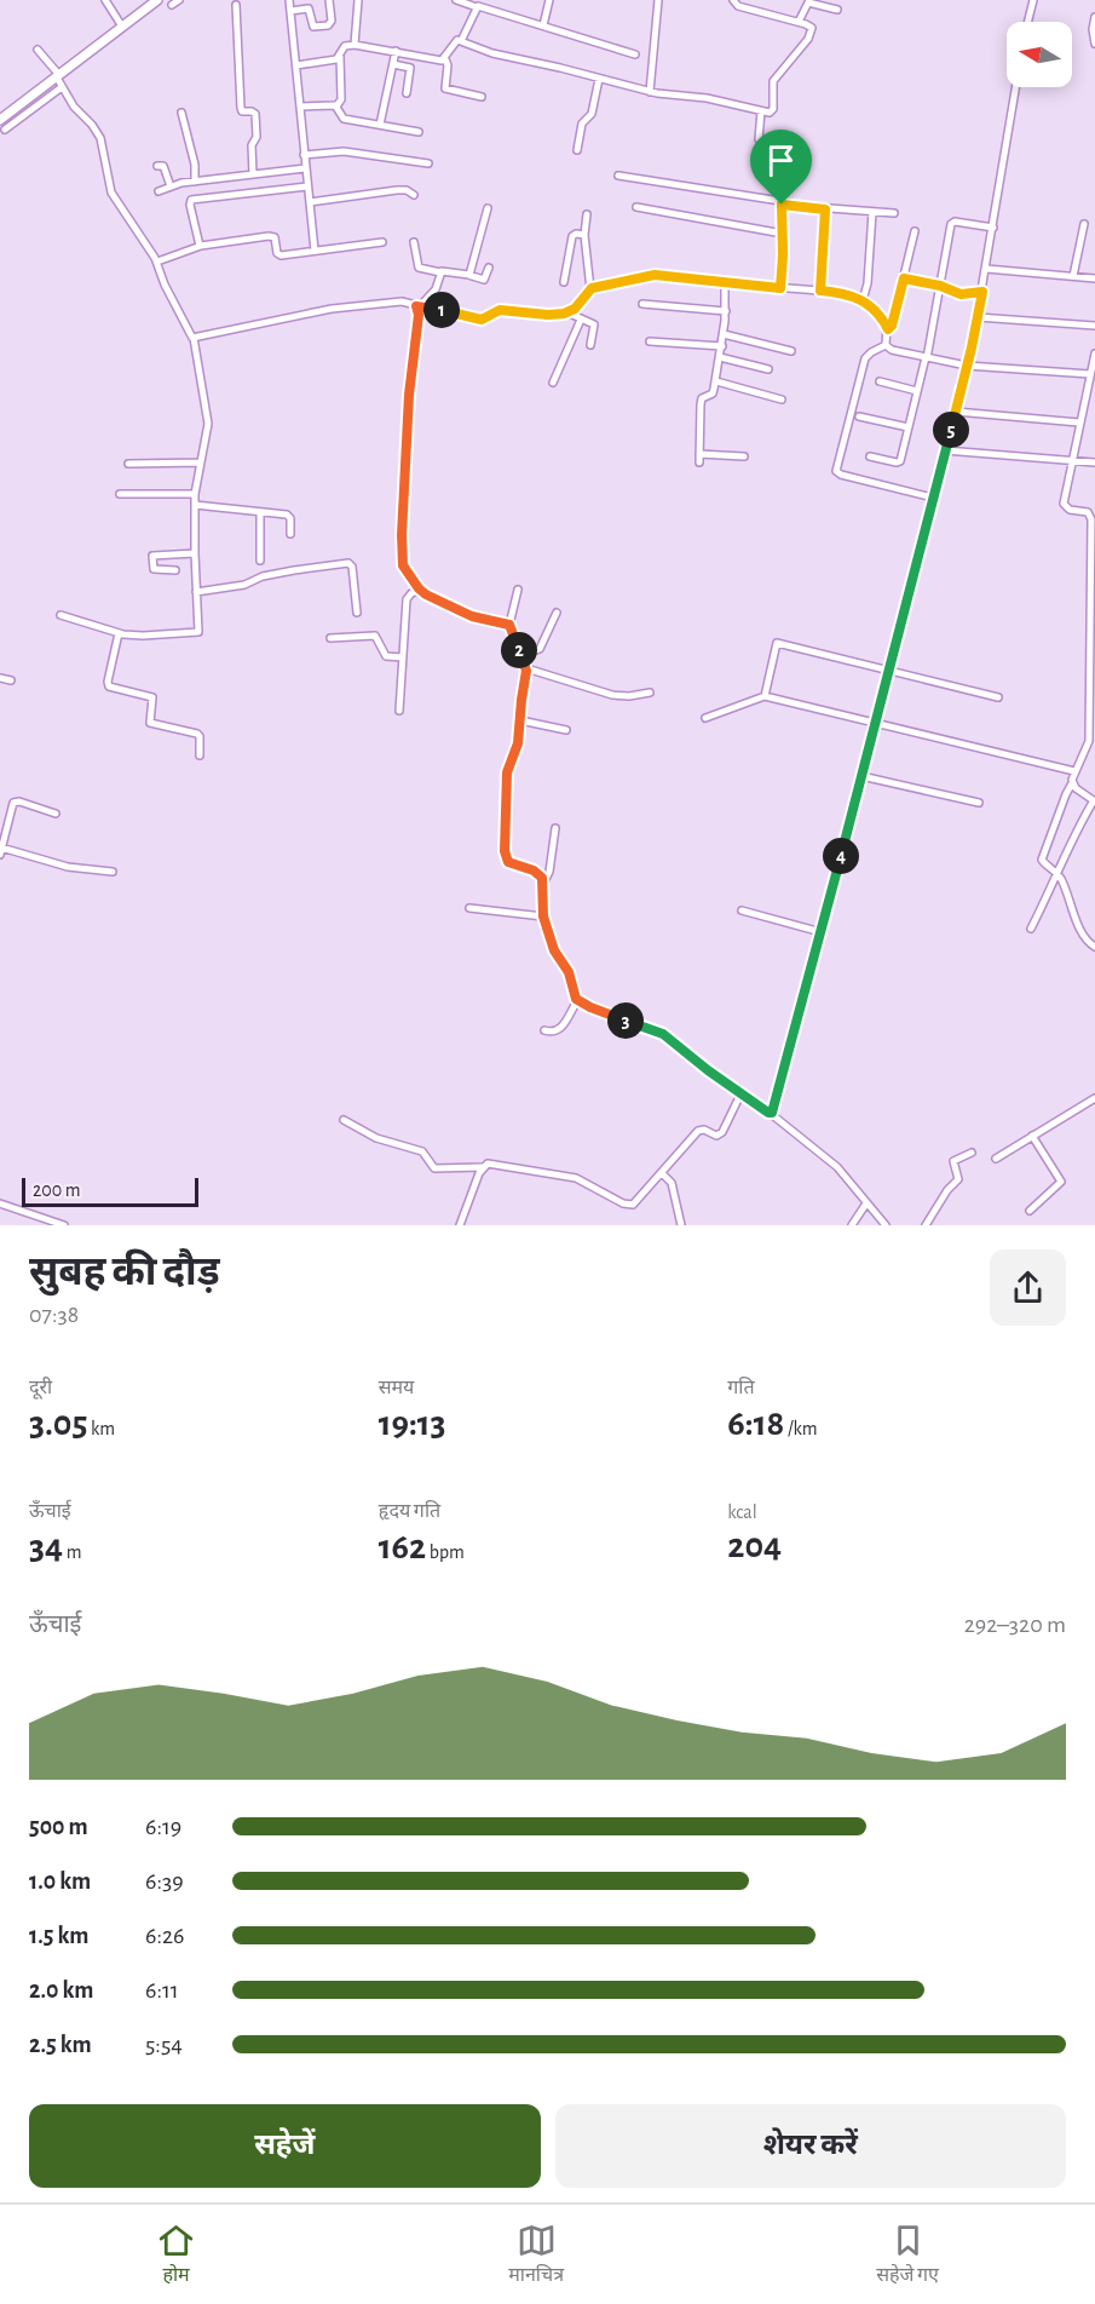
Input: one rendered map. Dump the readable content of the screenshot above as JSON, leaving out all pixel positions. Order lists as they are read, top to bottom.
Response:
{
  "scale_bar": "200 m",
  "north": "left",
  "page": {
    "pins": [
      "1",
      "5",
      "2",
      "4",
      "3"
    ],
    "scale": "200 m",
    "heading": ["सुबह की दौड़", "07:38"],
    "stats": [
      ["दूरी", "3.05 km"],
      ["समय", "19:13"],
      ["गति", "6:18 /km"],
      ["ऊँचाई", "34 m"],
      ["हृदय गति", "162 bpm"],
      ["kcal", "204"]
    ],
    "chart": ["ऊँचाई", "292–320 m"],
    "list": [
      {
        "name": "500 m",
        "note": "6:19"
      },
      {
        "name": "1.0 km",
        "note": "6:39"
      },
      {
        "name": "1.5 km",
        "note": "6:26"
      },
      {
        "name": "2.0 km",
        "note": "6:11"
      },
      {
        "name": "2.5 km",
        "note": "5:54"
      }
    ],
    "buttons": ["सहेजें", "शेयर करें"],
    "tabs": ["होम", "मानचित्र", "सहेजे गए"]
  }
}
